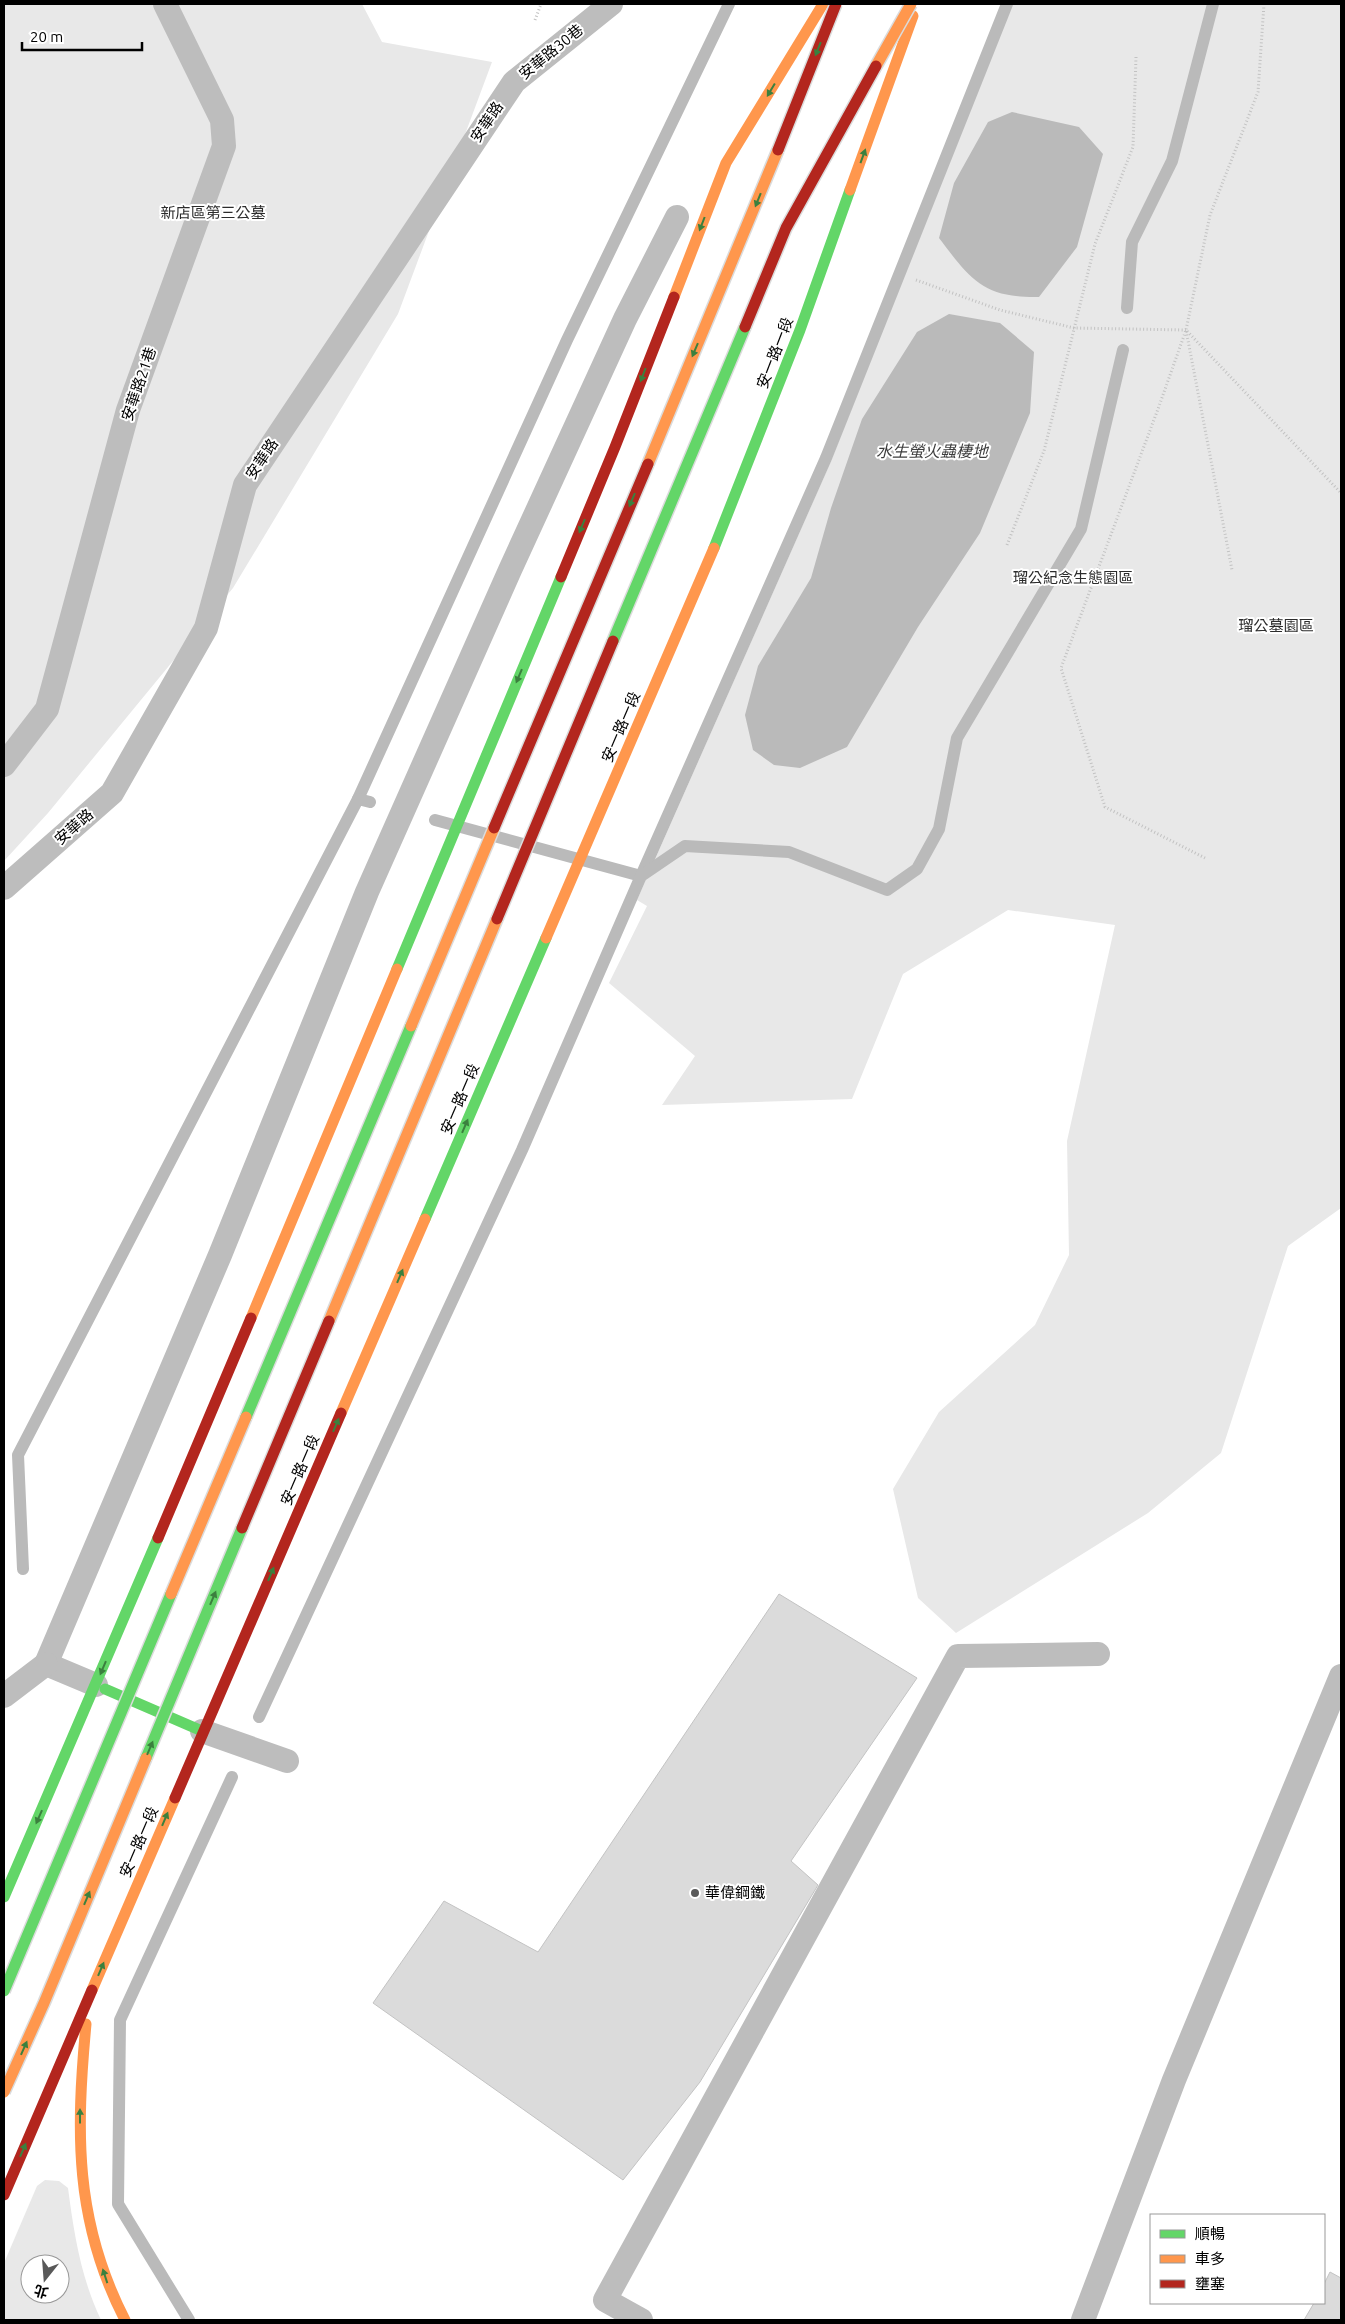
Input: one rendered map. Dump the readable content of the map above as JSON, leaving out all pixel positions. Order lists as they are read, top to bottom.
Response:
{
  "streets": {
    "main road": ["安一路一段"],
    "lane": ["安華路30巷", "安華路", "安華路21巷"]
  },
  "crossings": [
    ["安華路30巷", "安華路"]
  ],
  "water": ["水生螢火蟲棲地"],
  "parks": ["新店區第三公墓", "瑠公紀念生態園區", "瑠公墓園區"],
  "places": ["華偉鋼鐵"],
  "legend": ["順暢", "車多", "壅塞"],
  "scale_bar": "20 m",
  "north": "bottom"
}
